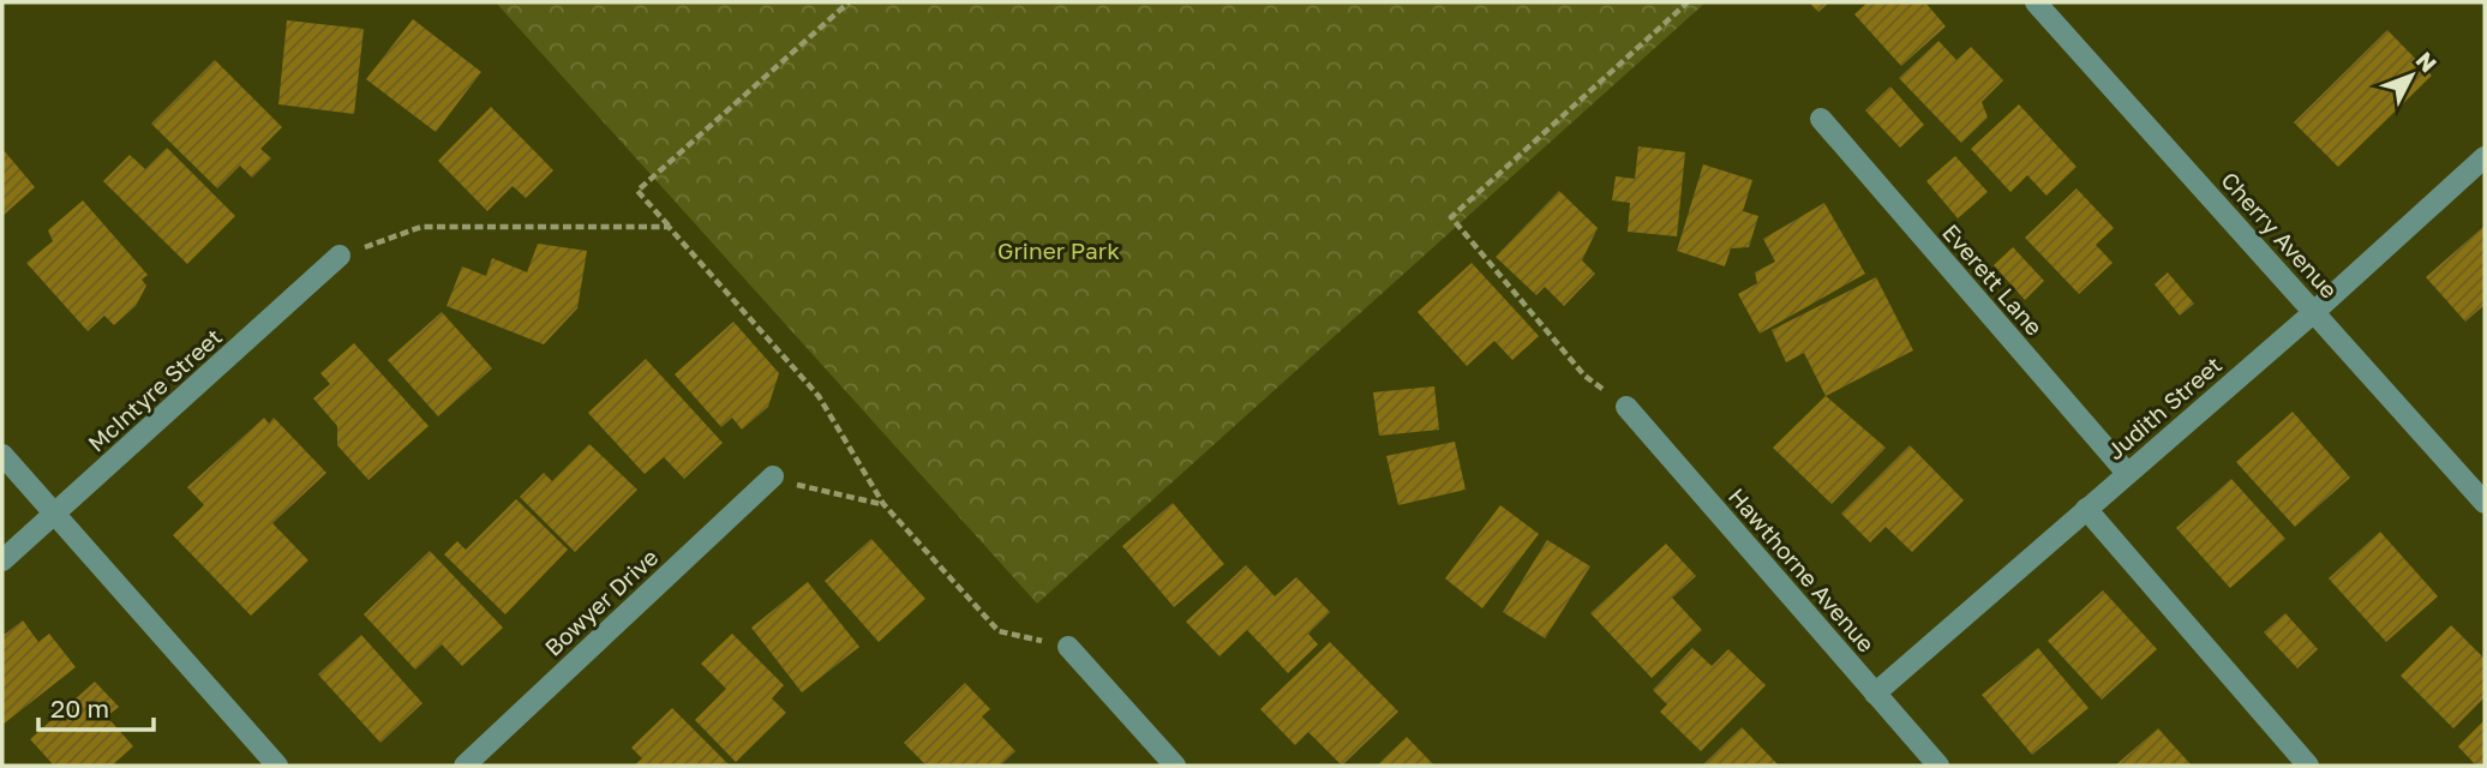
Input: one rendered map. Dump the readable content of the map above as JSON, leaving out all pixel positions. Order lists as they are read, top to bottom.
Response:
{
  "streets": {
    "street": [
      "Cherry Avenue",
      "Everett Lane",
      "McIntyre Street",
      "Judith Street",
      "Hawthorne Avenue",
      "Bowyer Drive"
    ]
  },
  "crossings": [
    ["Cherry Avenue", "Judith Street"],
    ["Everett Lane", "Judith Street"],
    ["Judith Street", "Hawthorne Avenue"]
  ],
  "parks": ["Griner Park"],
  "scale_bar": "20 m",
  "north": "top right"
}
